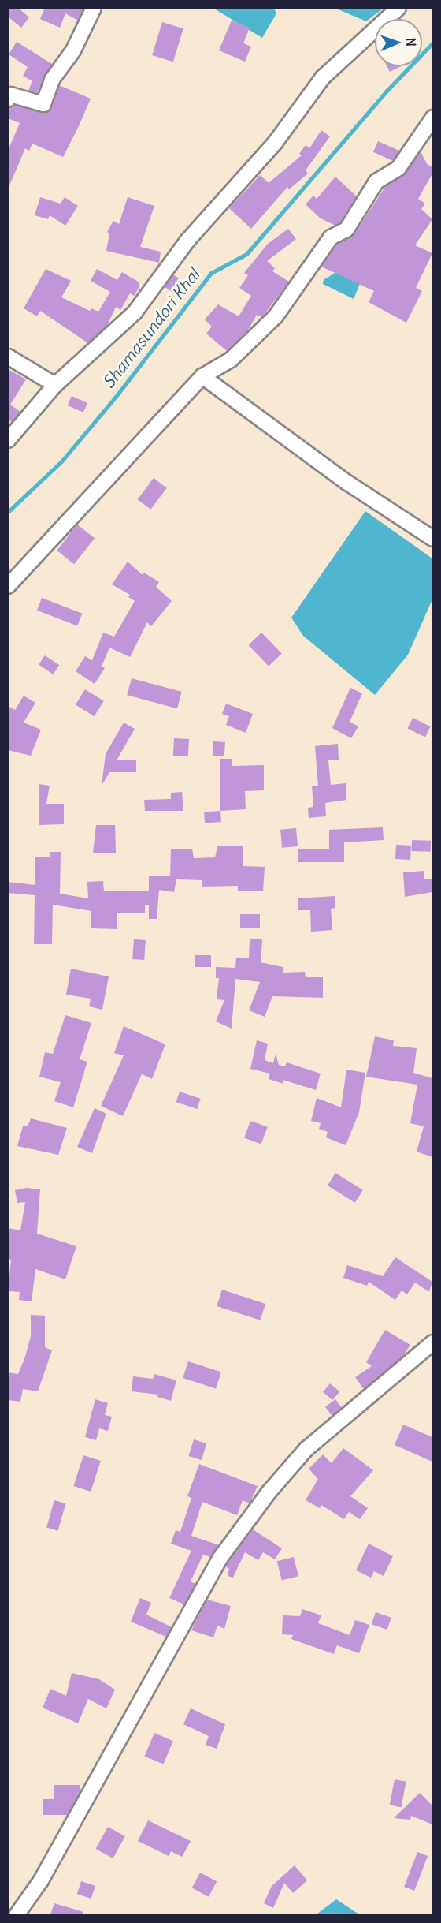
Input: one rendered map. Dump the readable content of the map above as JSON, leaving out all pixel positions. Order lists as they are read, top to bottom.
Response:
{
  "water": ["Shamasundori Khal"],
  "north": "right"
}
